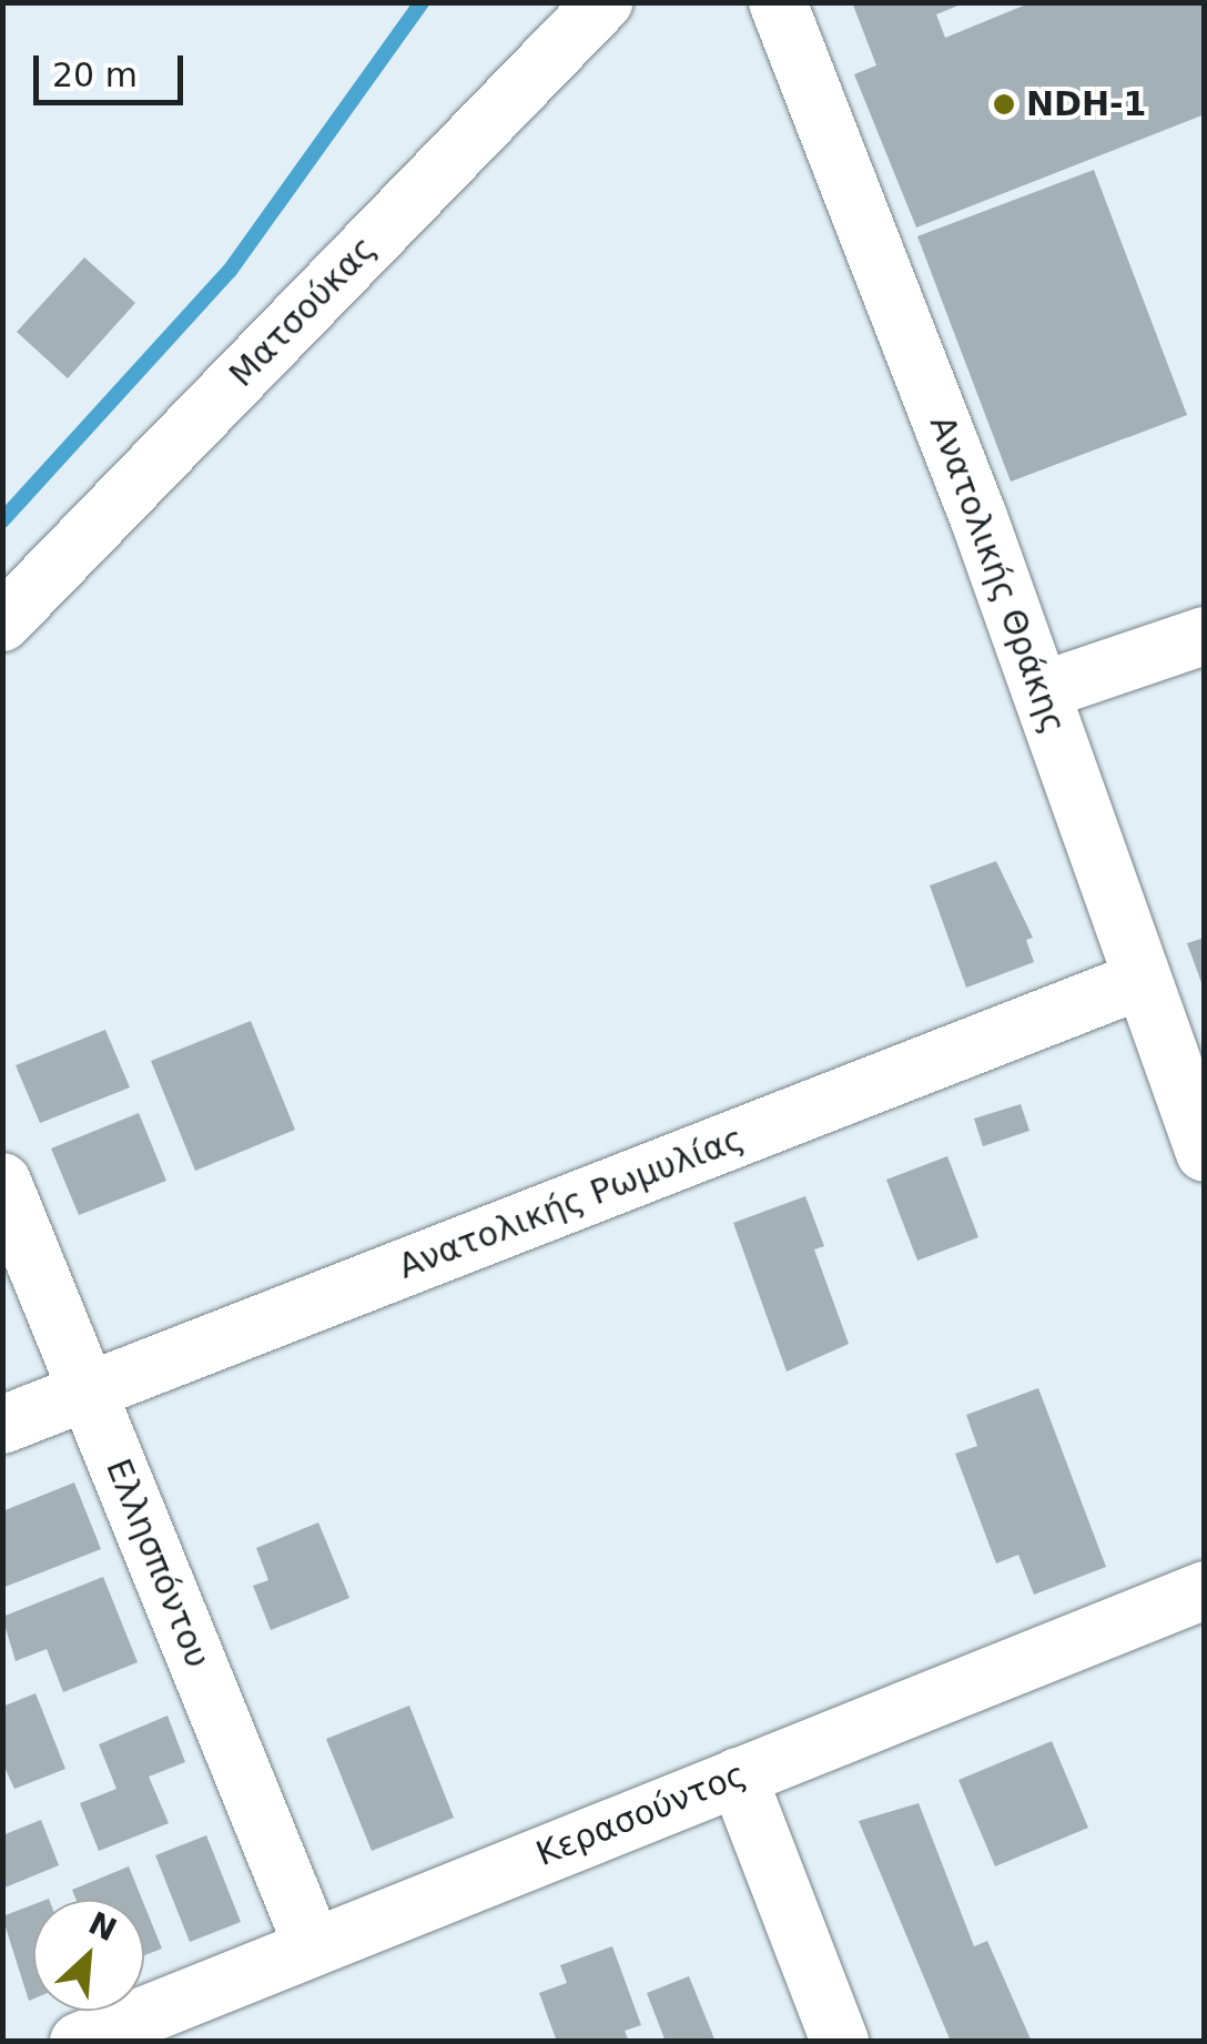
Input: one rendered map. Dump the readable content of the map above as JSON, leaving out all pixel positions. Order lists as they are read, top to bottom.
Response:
{
  "streets": {
    "street": [
      "Ματσούκας",
      "Ανατολικής Θράκης",
      "Ανατολικής Ρωμυλίας",
      "Ελλησπόντου",
      "Κερασούντος"
    ]
  },
  "crossings": [
    ["Ανατολικής Θράκης", "Ανατολικής Ρωμυλίας"],
    ["Ανατολικής Ρωμυλίας", "Ελλησπόντου"],
    ["Ελλησπόντου", "Κερασούντος"]
  ],
  "places": ["NDH-1"],
  "scale_bar": "20 m",
  "north": "top right"
}
